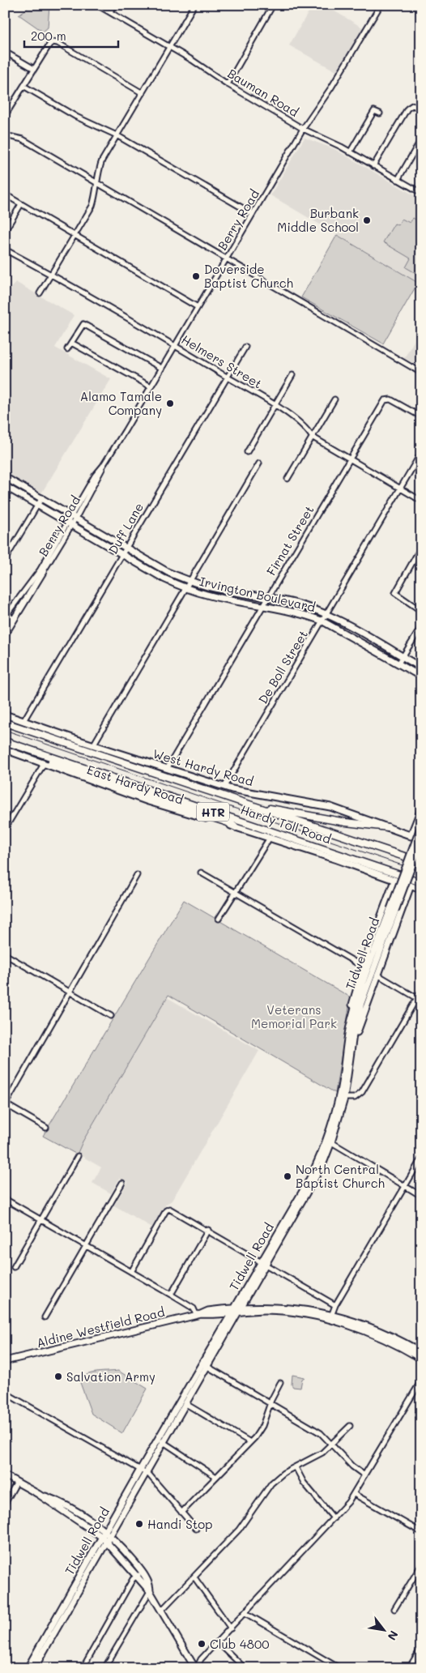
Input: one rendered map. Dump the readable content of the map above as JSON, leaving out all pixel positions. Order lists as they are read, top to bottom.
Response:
{
  "streets": {
    "highway": ["HTR", "Hardy Toll Road"],
    "main road": [
      "Irvington Boulevard",
      "West Hardy Road",
      "East Hardy Road",
      "Tidwell Road",
      "Aldine Westfield Road"
    ],
    "street": [
      "Bauman Road",
      "Berry Road",
      "Helmers Street",
      "Duff Lane",
      "Firnat Street",
      "De Boll Street"
    ]
  },
  "crossings": [
    ["Bauman Road", "Berry Road"],
    ["Berry Road", "Helmers Street"],
    ["Berry Road", "Irvington Boulevard"],
    ["Helmers Street", "Duff Lane"],
    ["Helmers Street", "Firnat Street"],
    ["Helmers Street", "De Boll Street"],
    ["Duff Lane", "Irvington Boulevard"],
    ["Duff Lane", "West Hardy Road"],
    ["Firnat Street", "Irvington Boulevard"],
    ["Firnat Street", "West Hardy Road"],
    ["Irvington Boulevard", "De Boll Street"],
    ["De Boll Street", "West Hardy Road"],
    ["West Hardy Road", "Tidwell Road"],
    ["Tidwell Road", "Aldine Westfield Road"]
  ],
  "parks": ["Veterans Memorial Park"],
  "places": [
    "Burbank Middle School",
    "Doverside Baptist Church",
    "Alamo Tamale Company",
    "North Central Baptist Church",
    "Salvation Army",
    "Handi Stop",
    "Club 4800"
  ],
  "scale_bar": "200 m",
  "north": "bottom right"
}
